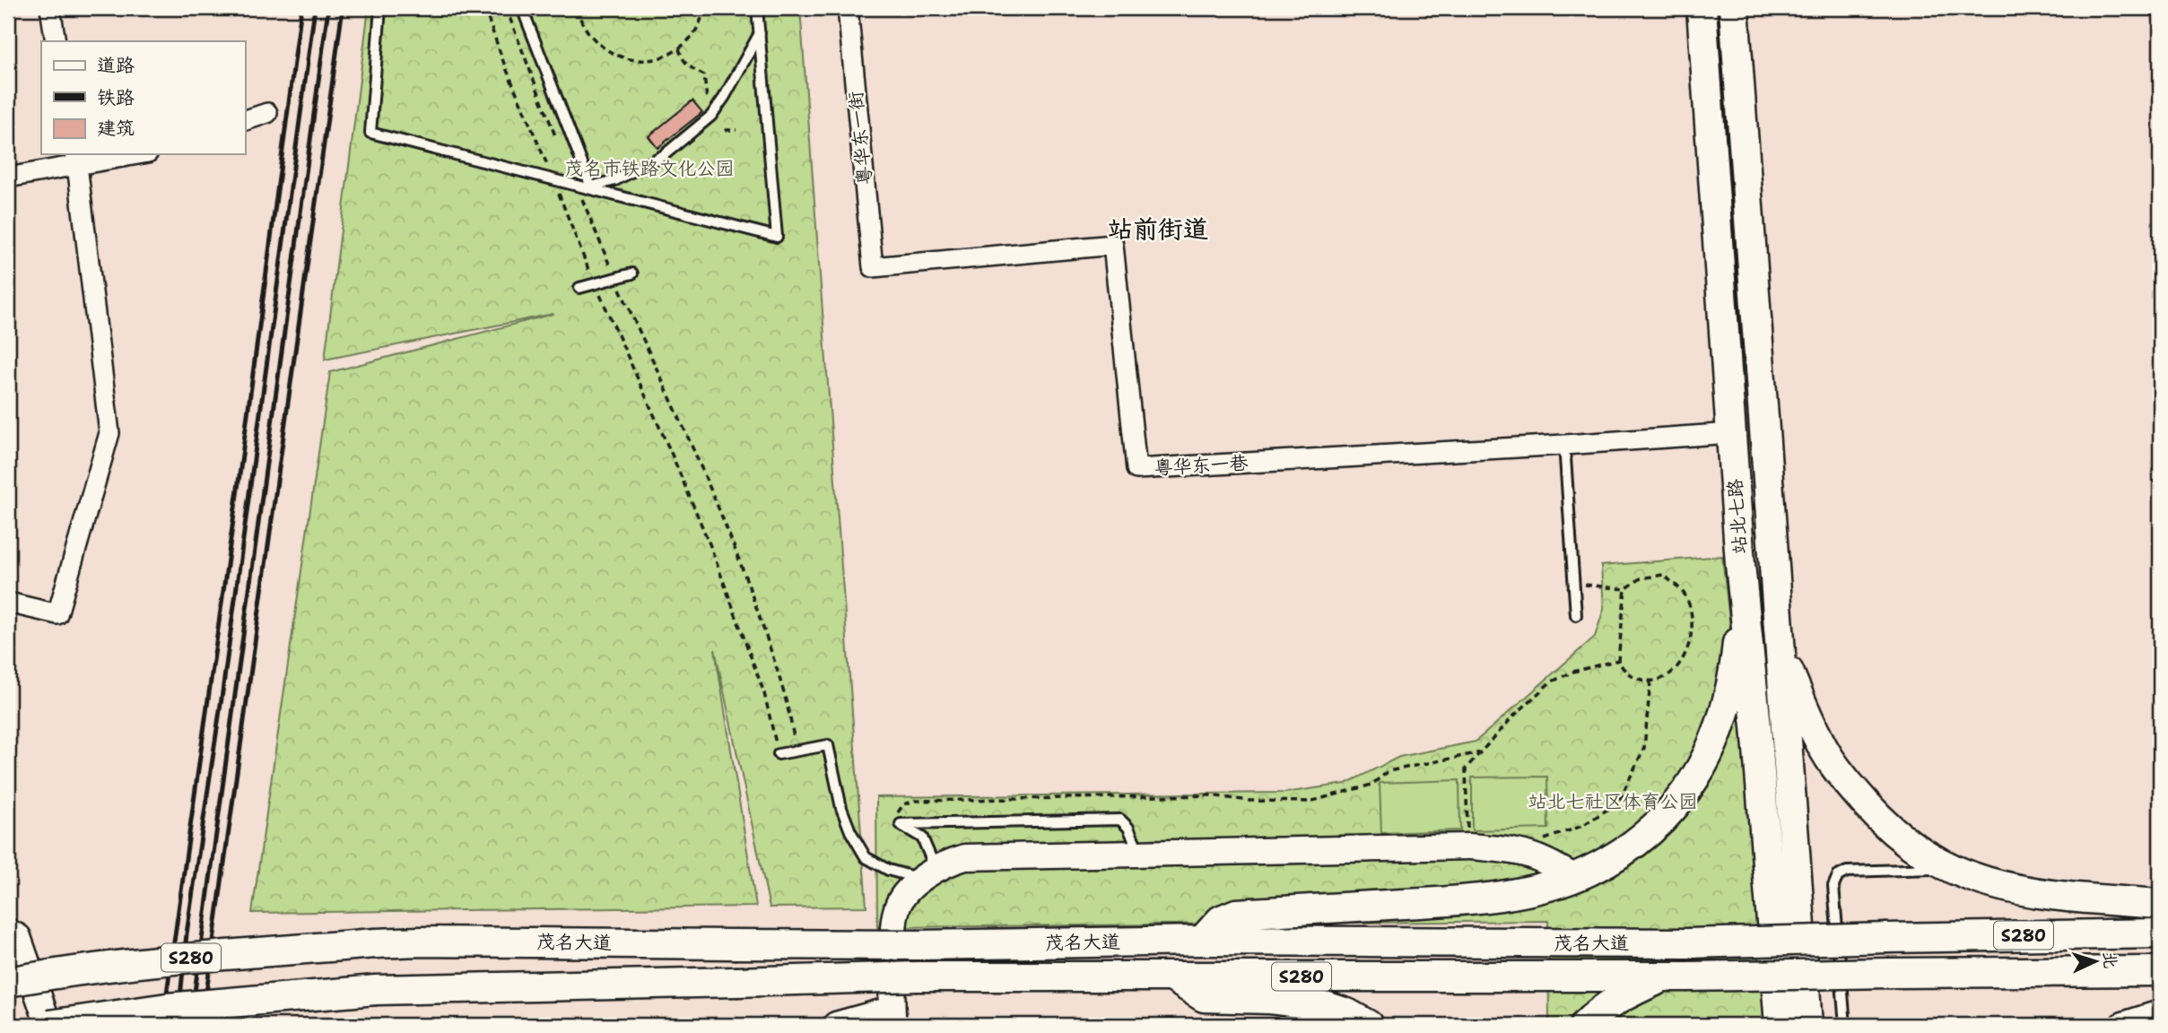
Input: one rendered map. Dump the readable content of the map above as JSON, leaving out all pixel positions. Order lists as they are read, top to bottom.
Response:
{
  "streets": {
    "main road": ["站北七路", "S280", "茂名大道"],
    "street": ["粤华东一街", "粤华东一巷"]
  },
  "crossings": [
    ["粤华东一街", "粤华东一巷"],
    ["粤华东一巷", "站北七路"]
  ],
  "districts": ["站前街道"],
  "parks": ["茂名市铁路文化公园", "站北七社区体育公园"],
  "legend": ["道路", "铁路", "建筑"],
  "north": "right"
}
